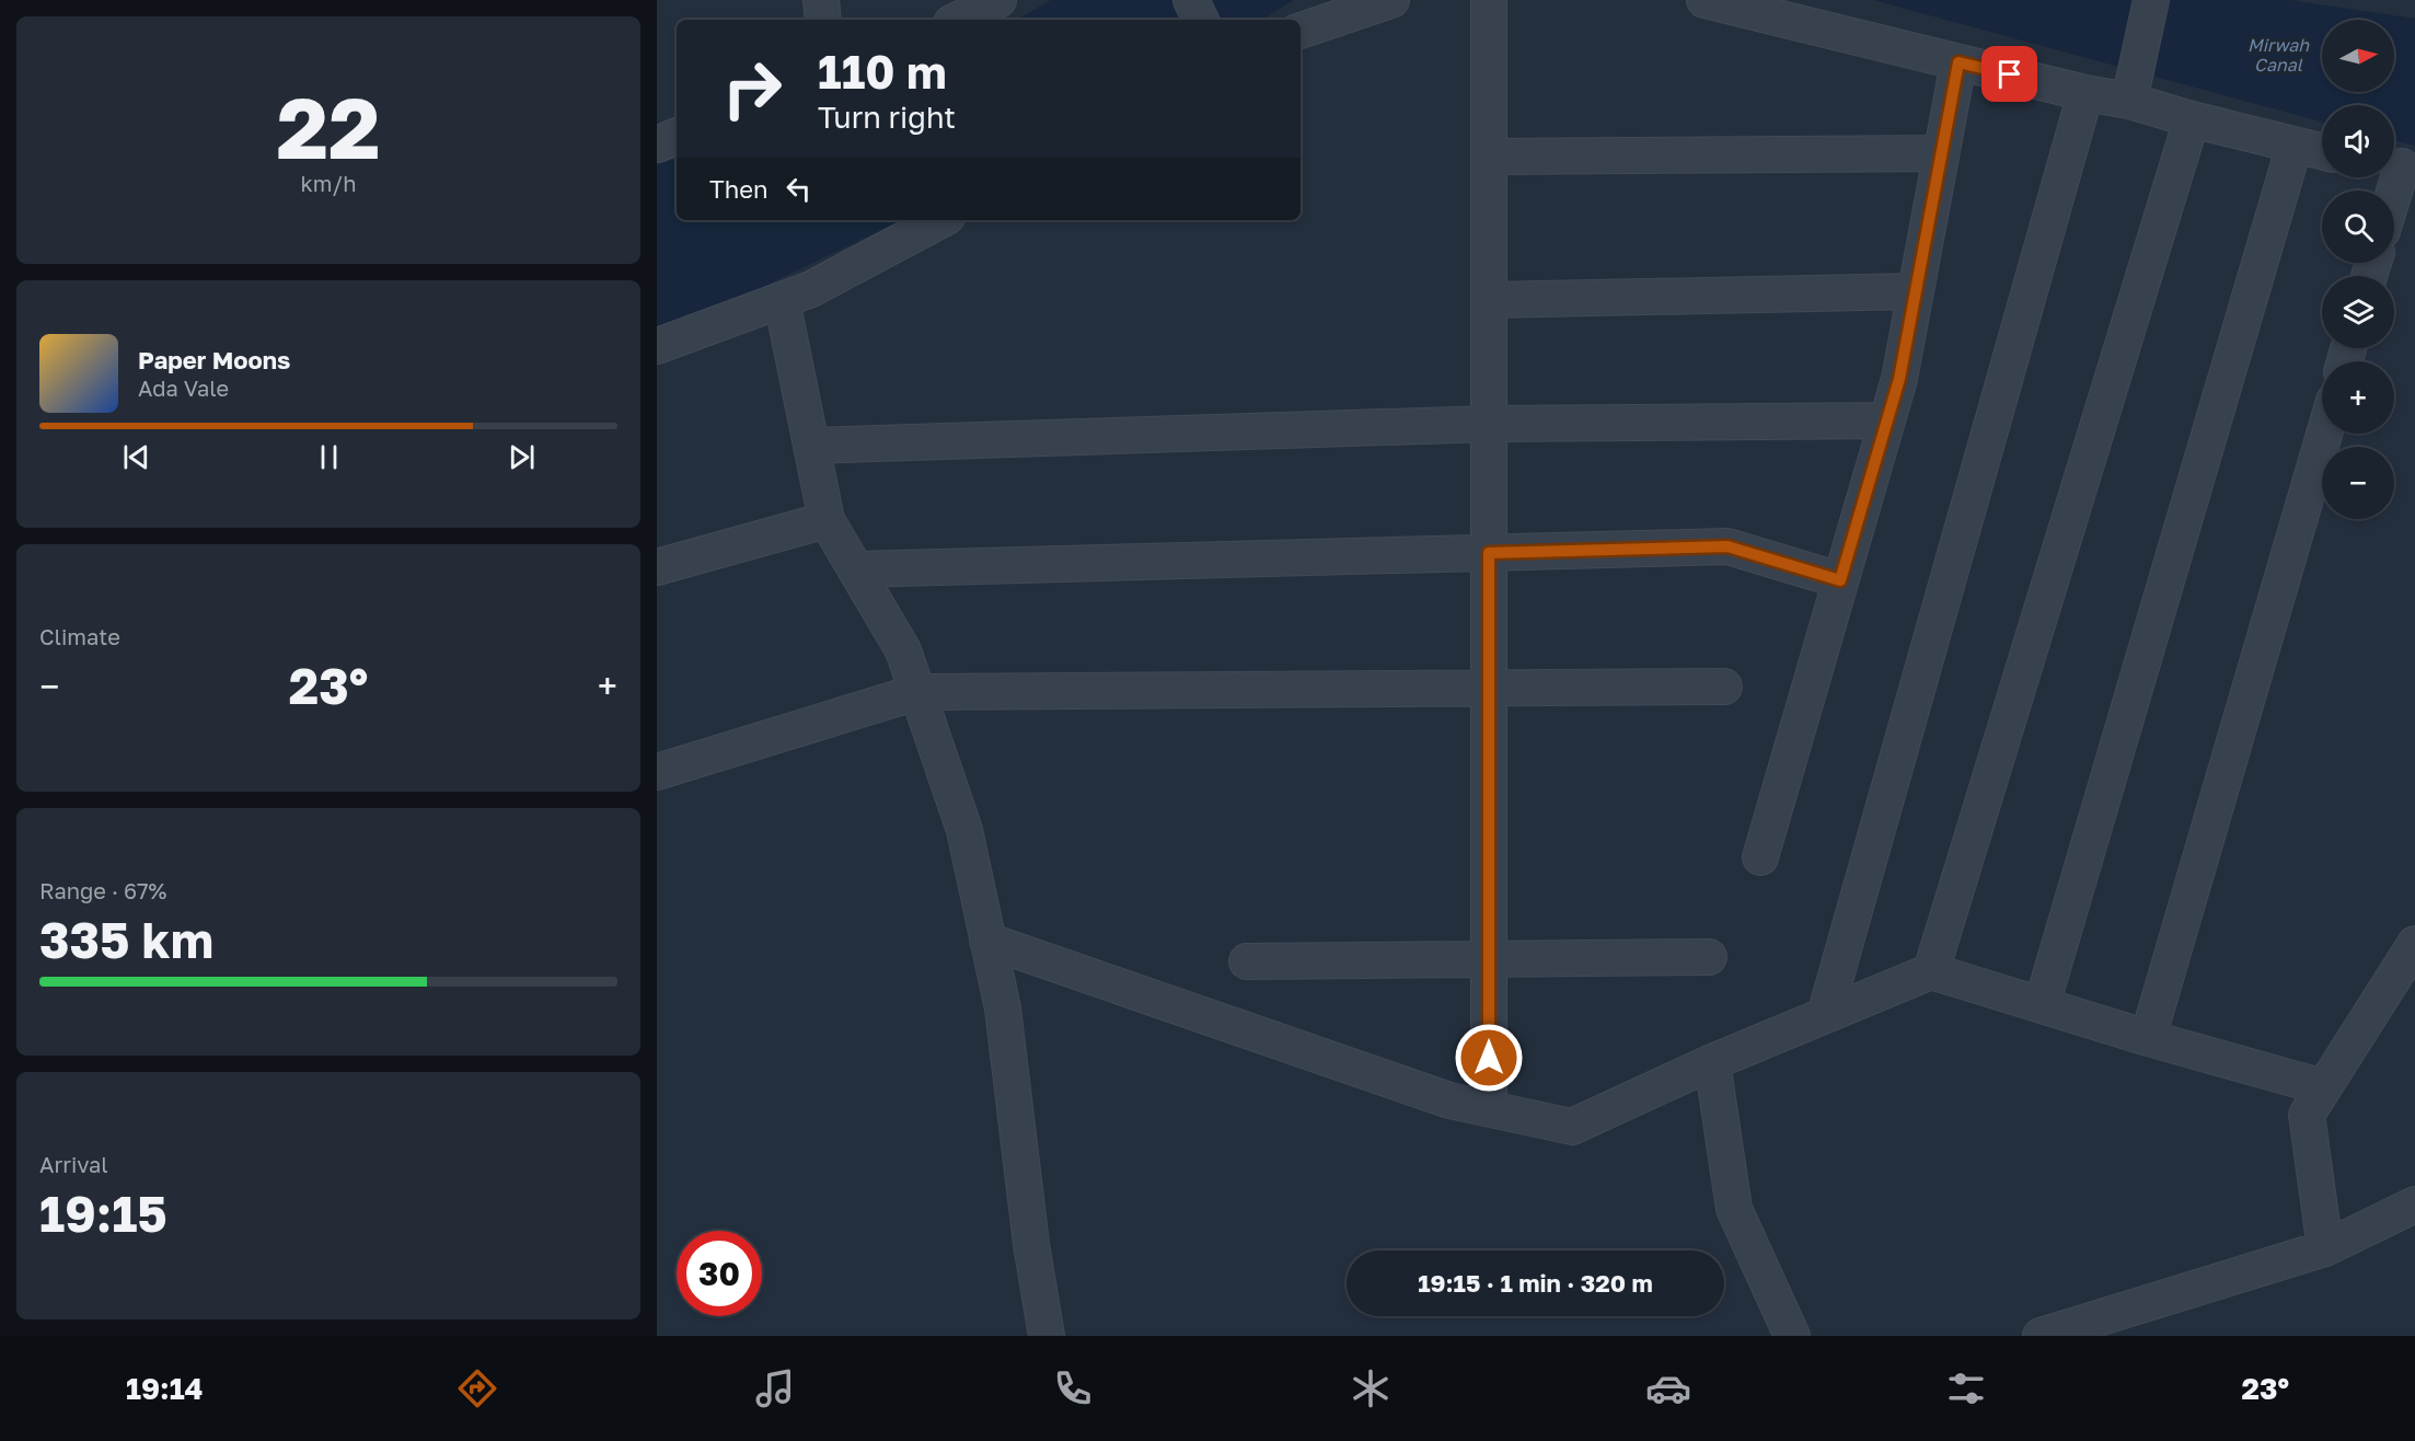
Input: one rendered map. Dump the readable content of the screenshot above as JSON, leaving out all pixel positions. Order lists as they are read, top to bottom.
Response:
{
  "water": ["Mirwah Canal"],
  "north": "right",
  "page": {
    "tile": [
      ["22", "km/h"],
      "Climate",
      ["Range · 67%", "335 km"],
      ["Arrival", "19:15"]
    ],
    "map_buttons": ["+", "−"],
    "turn": ["110 m", "Turn right"],
    "then": "Then",
    "song": ["Paper Moons", "Ada Vale"],
    "heat": ["−", "23°", "+"],
    "limit": "30",
    "trip": "19:15 · 1 min · 320 m",
    "tabs": ["19:14", "23°"]
  }
}
